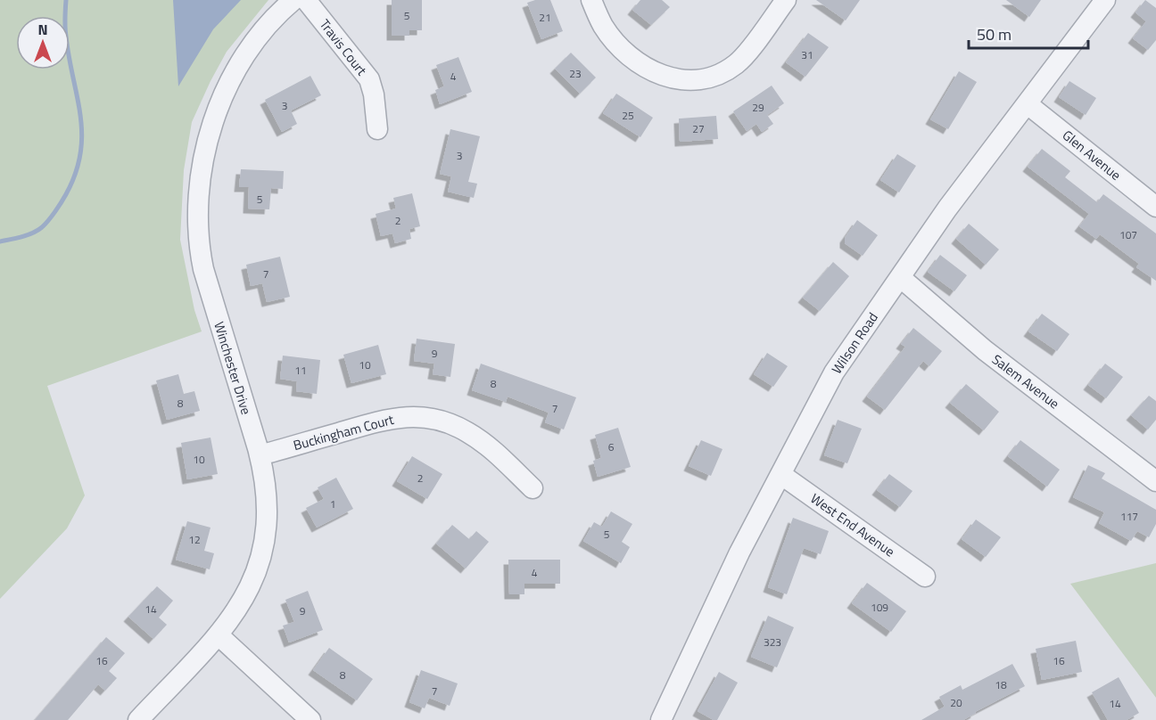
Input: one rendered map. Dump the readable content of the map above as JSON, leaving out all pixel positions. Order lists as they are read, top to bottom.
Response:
{
  "streets": {
    "street": [
      "Travis Court",
      "Glen Avenue",
      "Wilson Road",
      "Winchester Drive",
      "Salem Avenue",
      "Buckingham Court",
      "West End Avenue"
    ]
  },
  "crossings": [
    ["Glen Avenue", "Wilson Road"],
    ["Wilson Road", "Salem Avenue"],
    ["Wilson Road", "West End Avenue"],
    ["Winchester Drive", "Buckingham Court"]
  ],
  "house_numbers": [
    "5",
    "21",
    "31",
    "23",
    "4",
    "3",
    "29",
    "25",
    "27",
    "3",
    "5",
    "2",
    "107",
    "7",
    "9",
    "10",
    "11",
    "8",
    "8",
    "7",
    "6",
    "10",
    "2",
    "1",
    "117",
    "5",
    "12",
    "4",
    "109",
    "14",
    "9",
    "323",
    "16",
    "16",
    "8",
    "18",
    "7",
    "20",
    "14"
  ],
  "scale_bar": "50 m",
  "north": "top"
}
